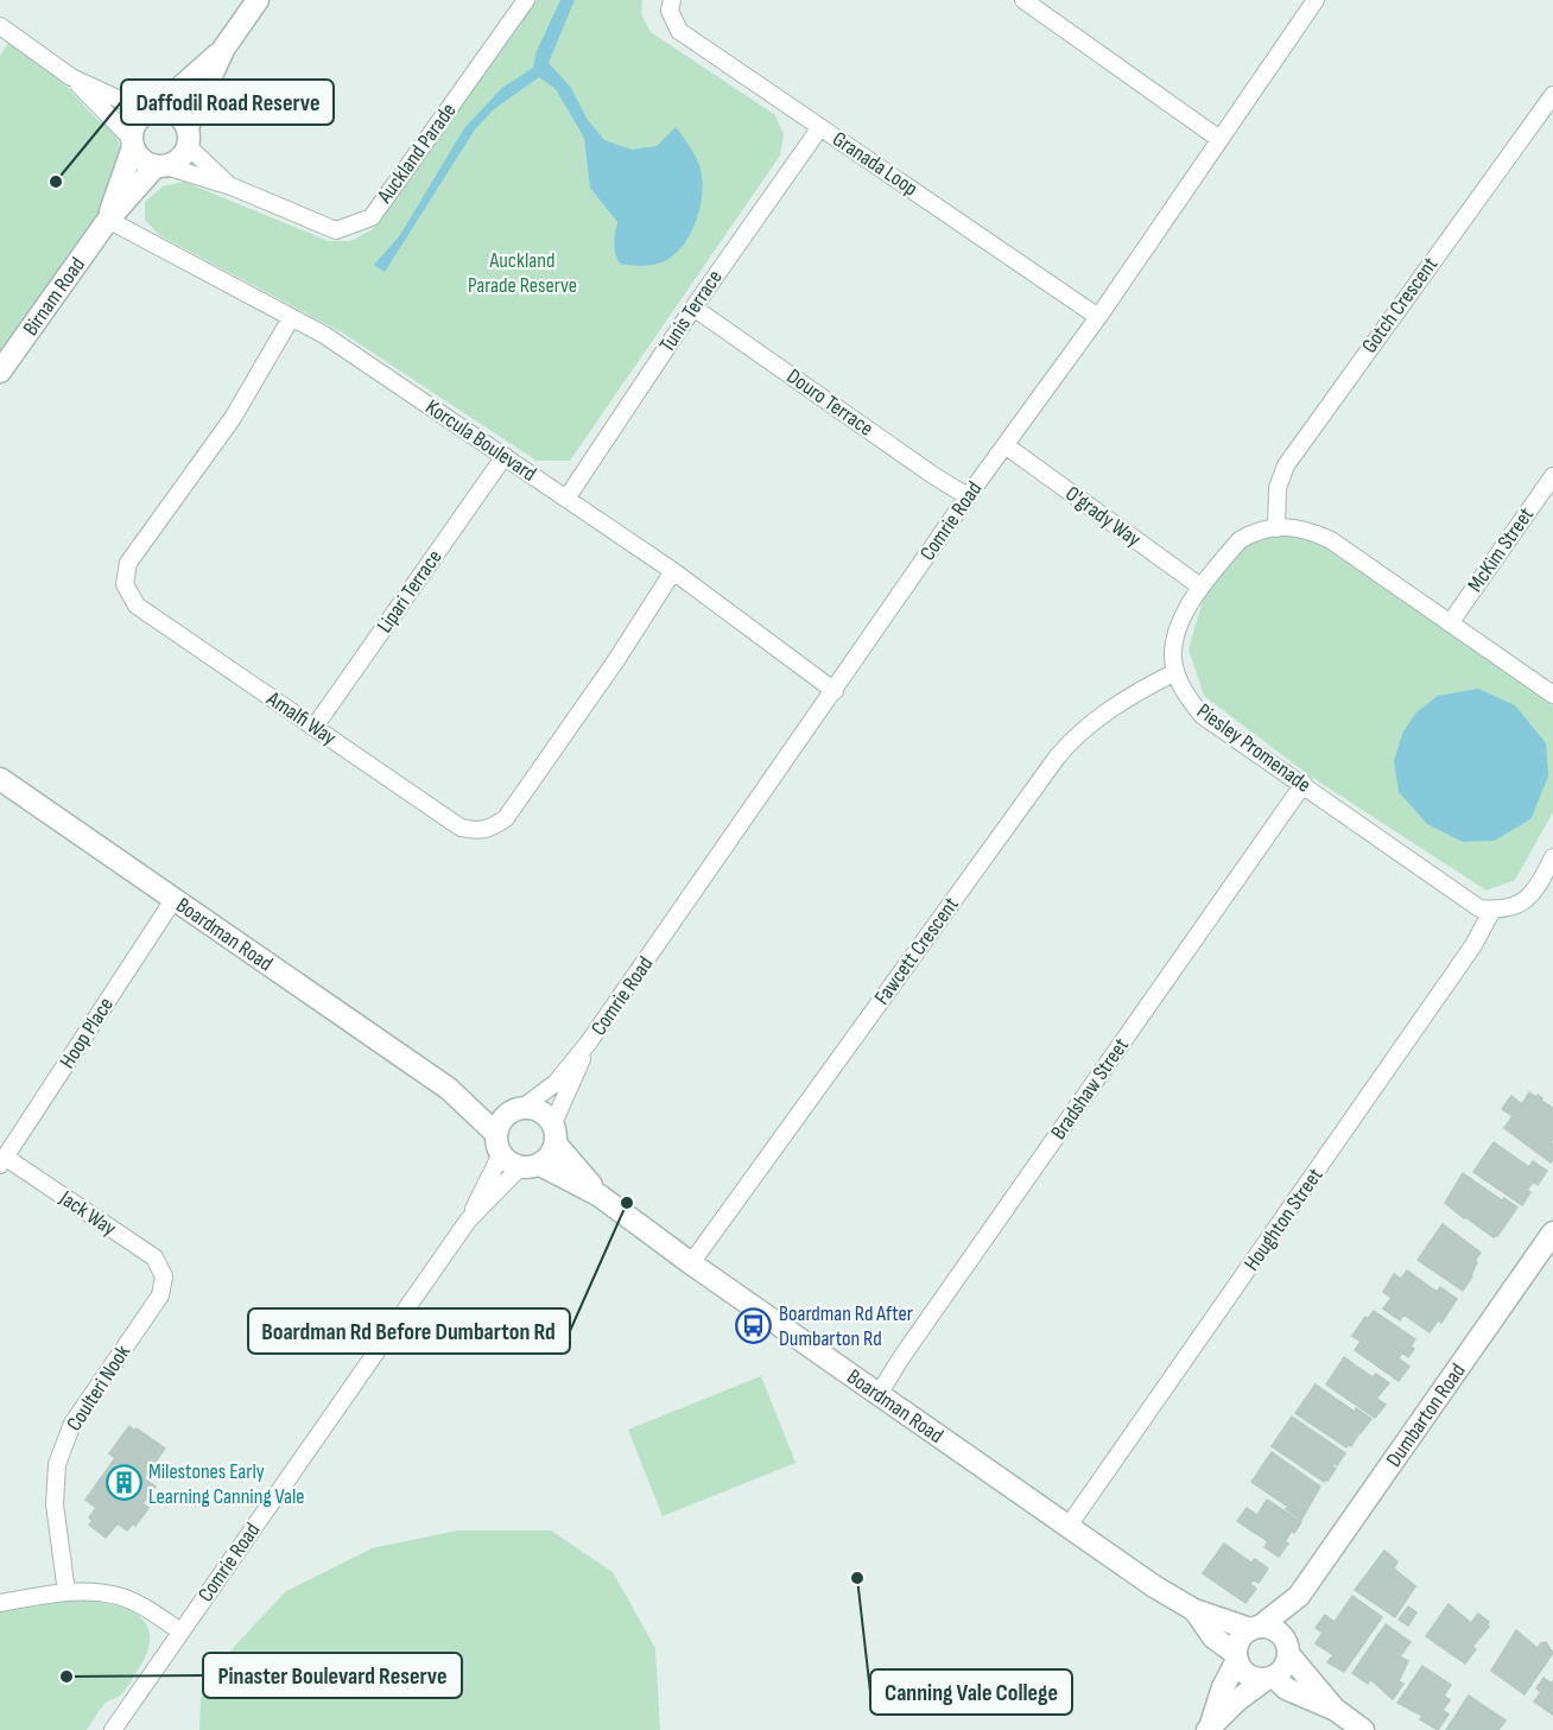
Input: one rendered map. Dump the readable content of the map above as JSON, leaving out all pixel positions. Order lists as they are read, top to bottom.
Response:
{
  "streets": {
    "street": [
      "Auckland Parade",
      "Granada Loop",
      "Birnam Road",
      "Gotch Crescent",
      "Tunis Terrace",
      "Douro Terrace",
      "Korcula Boulevard",
      "O'grady Way",
      "Comrie Road",
      "McKim Street",
      "Lipari Terrace",
      "Amalfi Way",
      "Piesley Promenade",
      "Boardman Road",
      "Fawcett Crescent",
      "Hoop Place",
      "Bradshaw Street",
      "Jack Way",
      "Houghton Street",
      "Coulteri Nook",
      "Dumbarton Road"
    ]
  },
  "crossings": [
    ["Auckland Parade", "Birnam Road"],
    ["Granada Loop", "Tunis Terrace"],
    ["Granada Loop", "Comrie Road"],
    ["Birnam Road", "Korcula Boulevard"],
    ["Tunis Terrace", "Douro Terrace"],
    ["Tunis Terrace", "Korcula Boulevard"],
    ["Douro Terrace", "Comrie Road"],
    ["Korcula Boulevard", "Comrie Road"],
    ["Korcula Boulevard", "Lipari Terrace"],
    ["Korcula Boulevard", "Amalfi Way"],
    ["O'grady Way", "Comrie Road"],
    ["Comrie Road", "Boardman Road"],
    ["Lipari Terrace", "Amalfi Way"],
    ["Piesley Promenade", "Fawcett Crescent"],
    ["Piesley Promenade", "Bradshaw Street"],
    ["Piesley Promenade", "Houghton Street"],
    ["Boardman Road", "Fawcett Crescent"],
    ["Boardman Road", "Hoop Place"],
    ["Boardman Road", "Bradshaw Street"],
    ["Boardman Road", "Houghton Street"],
    ["Boardman Road", "Dumbarton Road"],
    ["Hoop Place", "Jack Way"],
    ["Jack Way", "Coulteri Nook"]
  ],
  "parks": ["Auckland Parade Reserve"],
  "places": {
    "other": [
      "Daffodil Road Reserve",
      "Boardman Rd Before Dumbarton Rd",
      "Canning Vale College",
      "Pinaster Boulevard Reserve"
    ],
    "bus stop": ["Boardman Rd After Dumbarton Rd"],
    "building": ["Milestones Early Learning Canning Vale"]
  }
}
